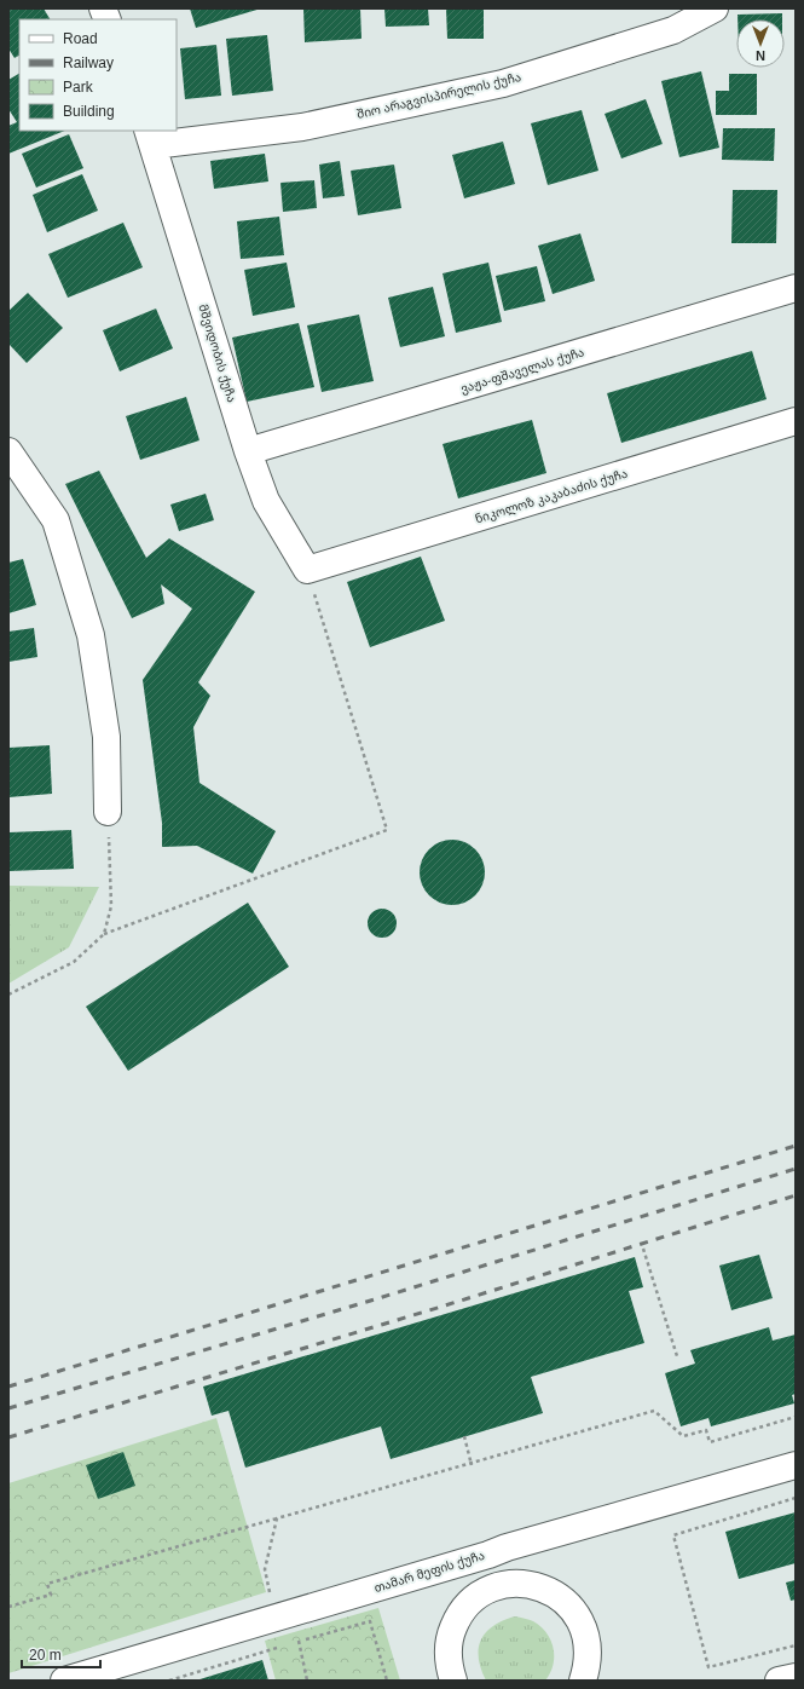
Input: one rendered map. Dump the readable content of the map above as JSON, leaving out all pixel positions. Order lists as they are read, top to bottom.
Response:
{
  "streets": {
    "street": [
      "შიო არაგვისპირელის ქუჩა",
      "მშვიდობის ქუჩა",
      "ვაჟა-ფშაველას ქუჩა",
      "ნიკოლოზ კაკაბაძის ქუჩა",
      "თამარ მეფის ქუჩა"
    ]
  },
  "crossings": [
    ["შიო არაგვისპირელის ქუჩა", "მშვიდობის ქუჩა"],
    ["მშვიდობის ქუჩა", "ვაჟა-ფშაველას ქუჩა"],
    ["მშვიდობის ქუჩა", "ნიკოლოზ კაკაბაძის ქუჩა"]
  ],
  "legend": [
    "Road",
    "Railway",
    "Park",
    "Building"
  ],
  "scale_bar": "20 m",
  "north": "bottom"
}
